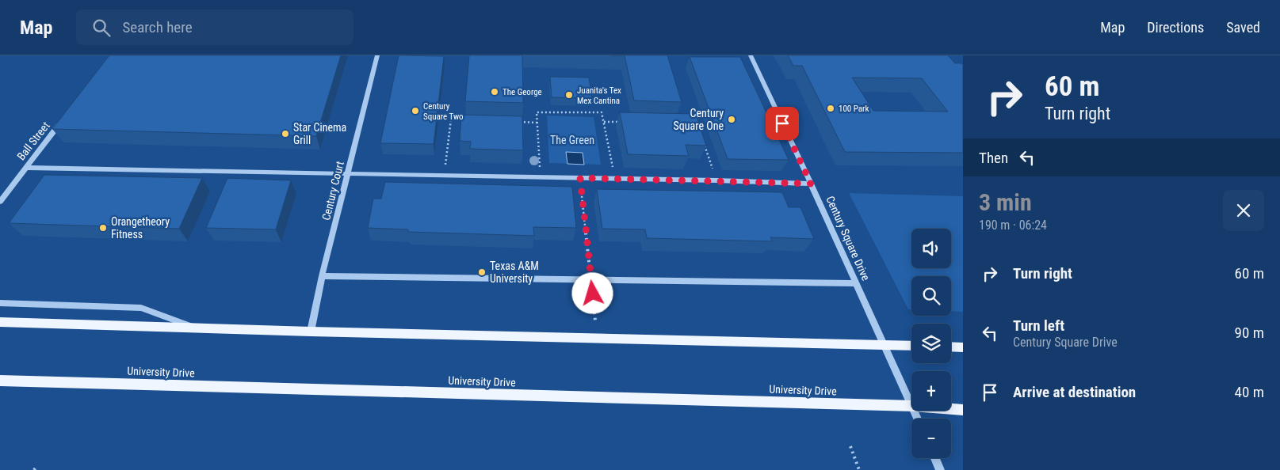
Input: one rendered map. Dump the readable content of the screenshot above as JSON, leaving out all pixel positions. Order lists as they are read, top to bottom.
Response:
{
  "streets": {
    "main road": ["University Drive"],
    "street": ["Century Court", "Century Square Drive"],
    "lane": ["Ball Street"]
  },
  "parks": ["The Green"],
  "places": [
    "The George",
    "Juanita's Tex Mex Cantina",
    "100 Park",
    "Century Square Two",
    "Century Square One",
    "Star Cinema Grill",
    "Orangetheory Fitness",
    "Texas A&M University"
  ],
  "page": {
    "header": "Map",
    "search": "Search here",
    "nav": ["Map", "Directions", "Saved"],
    "turn": ["60 m", "Turn right"],
    "then": "Then",
    "heading": ["3 min", "190 m · 06:24"],
    "map_buttons": ["+", "−"],
    "list": [
      {
        "name": "Turn right",
        "value": "60 m"
      },
      {
        "name": "Turn left",
        "note": "Century Square Drive",
        "value": "90 m"
      },
      {
        "name": "Arrive at destination",
        "value": "40 m"
      }
    ]
  }
}
